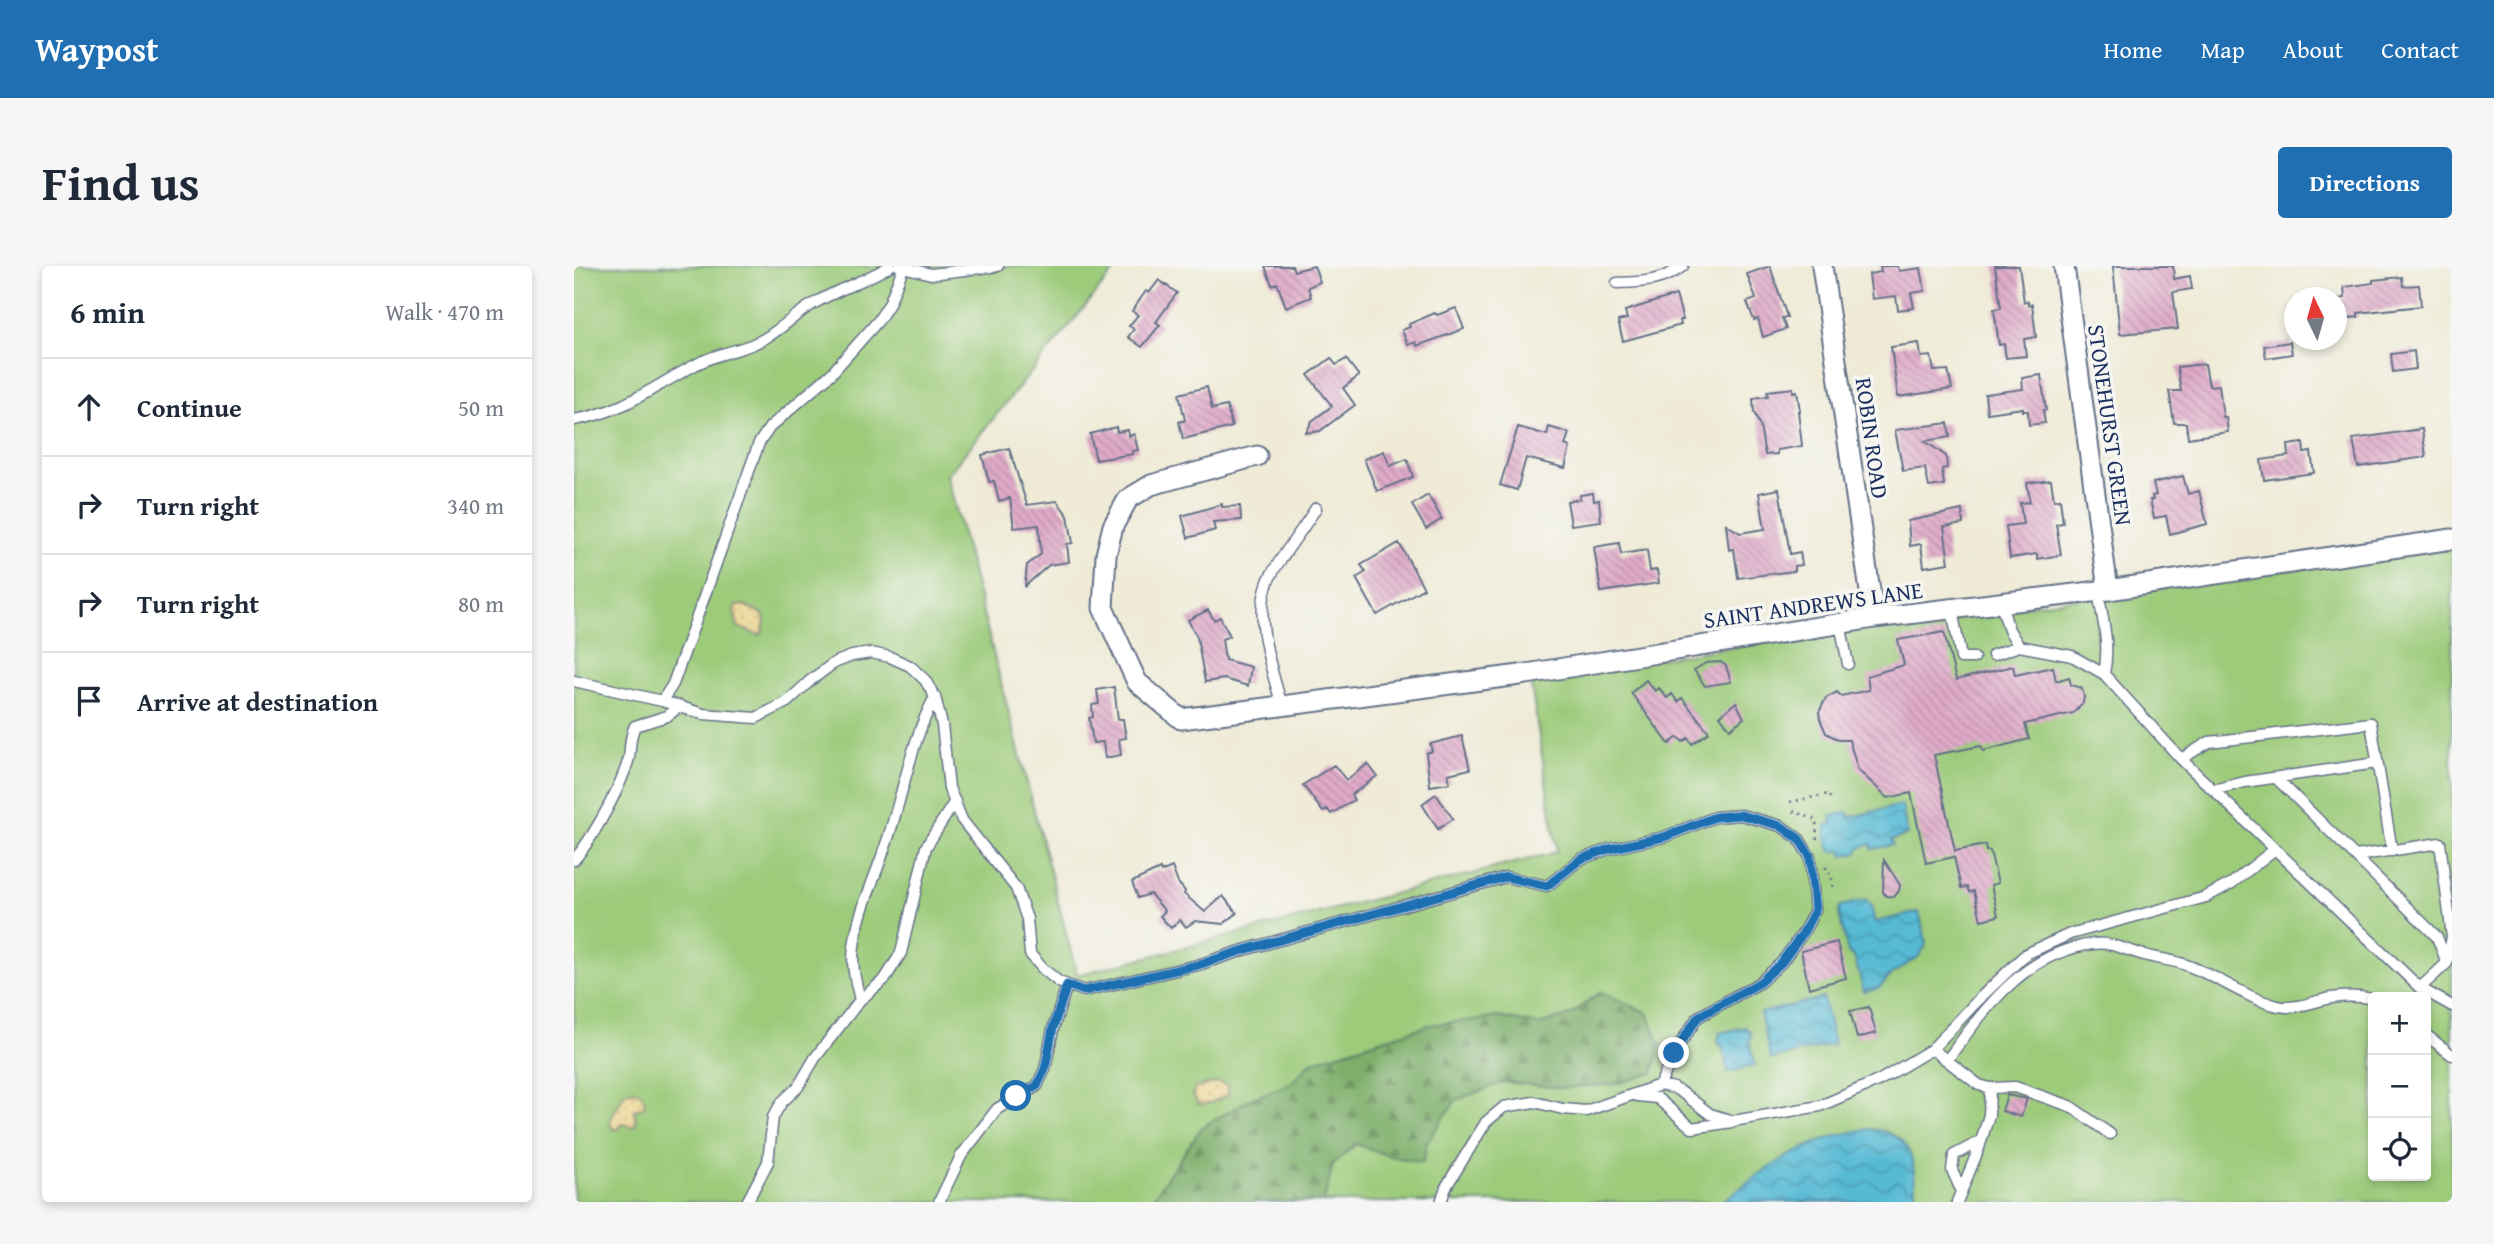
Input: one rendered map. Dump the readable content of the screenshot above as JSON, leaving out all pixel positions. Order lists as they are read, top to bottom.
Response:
{
  "streets": {
    "street": ["STONEHURST GREEN", "ROBIN ROAD", "SAINT ANDREWS LANE"]
  },
  "crossings": [
    ["STONEHURST GREEN", "SAINT ANDREWS LANE"],
    ["ROBIN ROAD", "SAINT ANDREWS LANE"]
  ],
  "north": "top",
  "page": {
    "header": "Waypost",
    "nav": [
      "Home",
      "Map",
      "About",
      "Contact"
    ],
    "title": "Find us",
    "buttons": "Directions",
    "heading": ["6 min", "Walk · 470 m"],
    "list": [
      ["Continue", "50 m"],
      ["Turn right", "340 m"],
      ["Turn right", "80 m"],
      "Arrive at destination"
    ],
    "map_buttons": ["+", "−"]
  }
}
